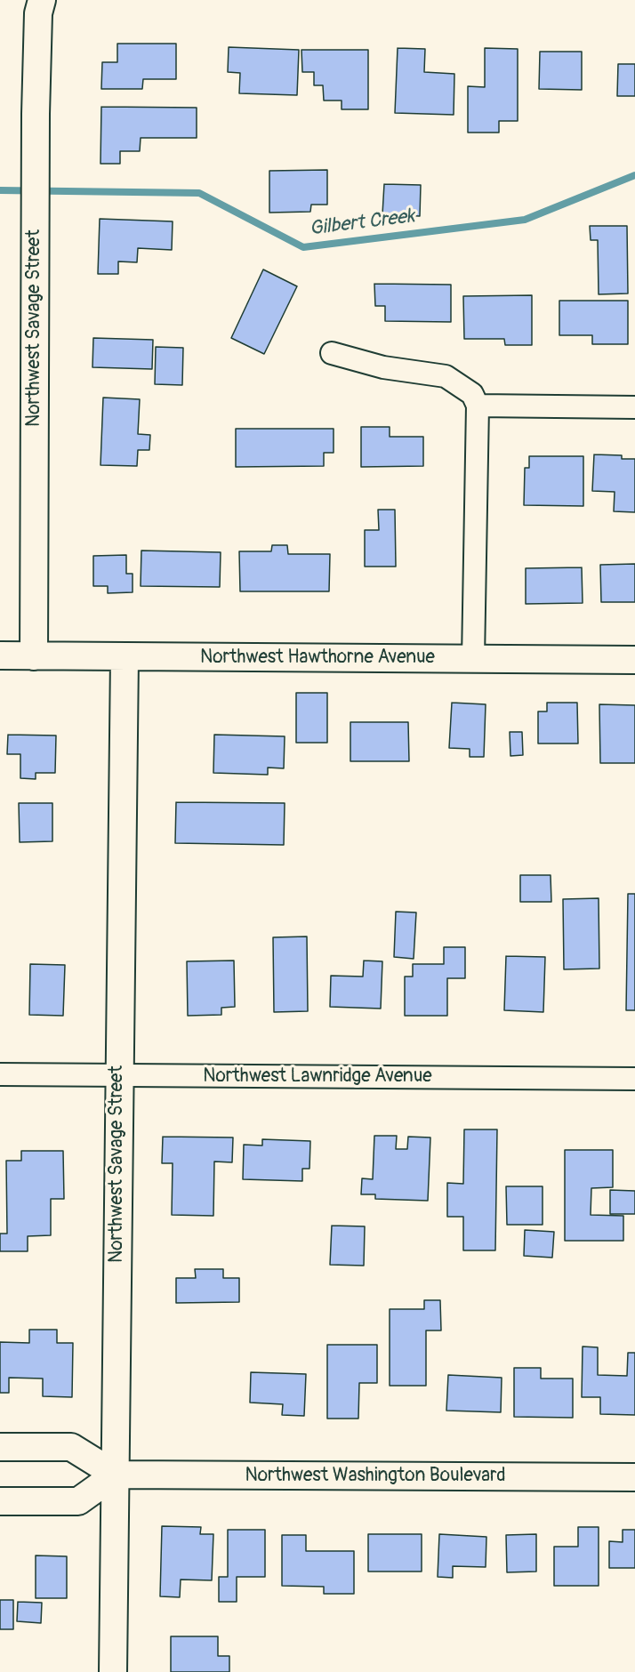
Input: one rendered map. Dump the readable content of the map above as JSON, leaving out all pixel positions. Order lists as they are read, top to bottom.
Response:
{
  "streets": {
    "street": [
      "Northwest Savage Street",
      "Northwest Hawthorne Avenue",
      "Northwest Lawnridge Avenue",
      "Northwest Washington Boulevard"
    ]
  },
  "crossings": [
    ["Northwest Savage Street", "Northwest Hawthorne Avenue"],
    ["Northwest Savage Street", "Northwest Lawnridge Avenue"],
    ["Northwest Savage Street", "Northwest Washington Boulevard"]
  ],
  "water": ["Gilbert Creek"]
}
